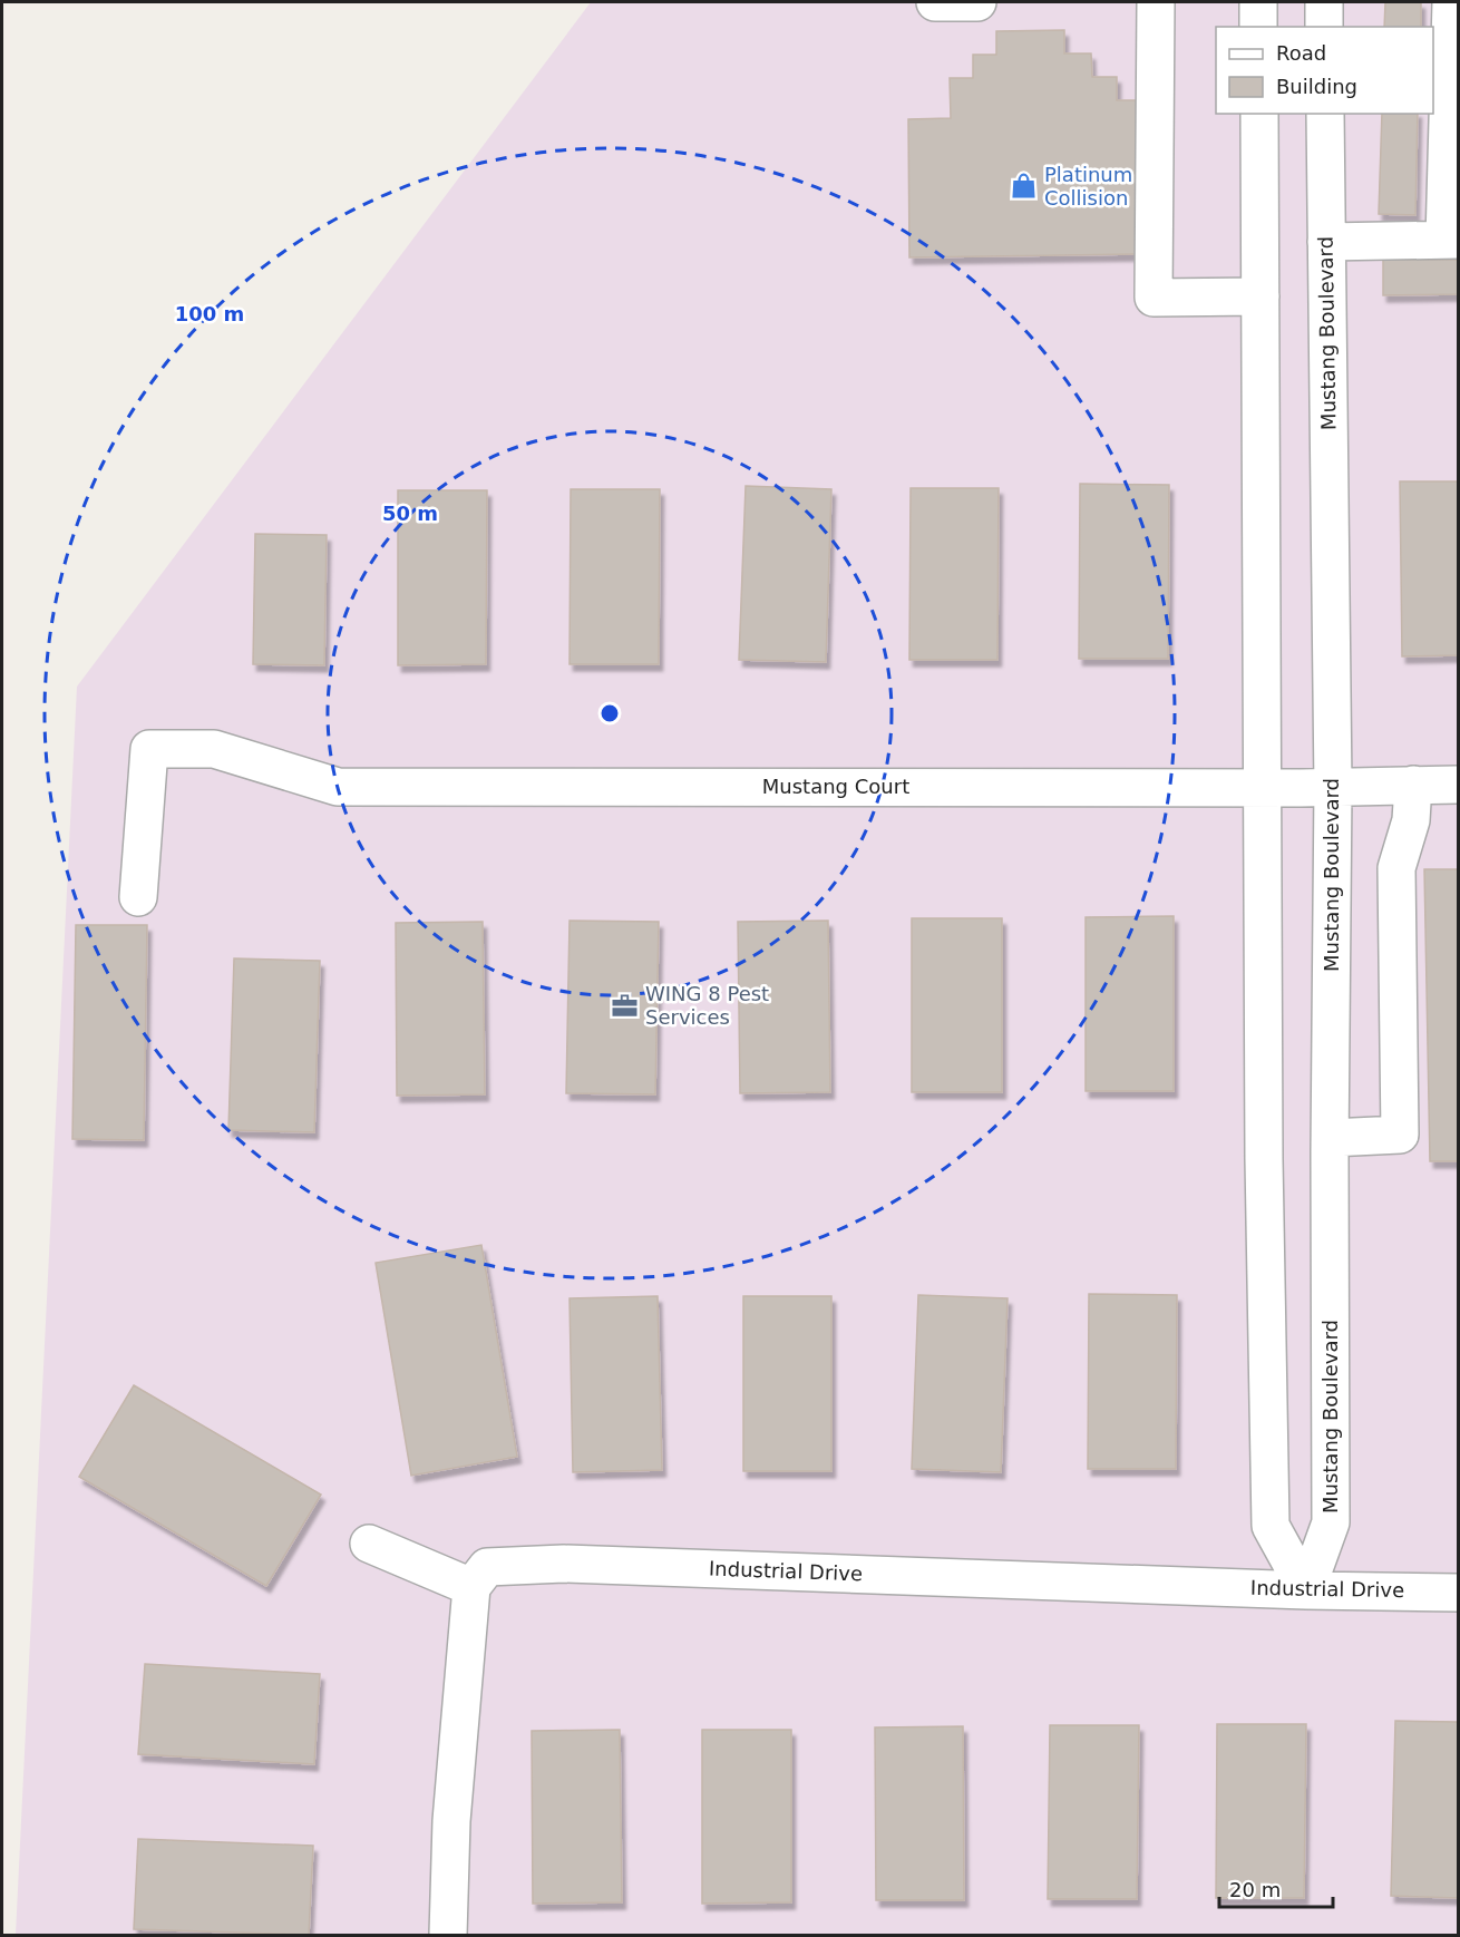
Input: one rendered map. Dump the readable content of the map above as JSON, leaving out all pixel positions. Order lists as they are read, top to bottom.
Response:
{
  "streets": {
    "street": ["Mustang Boulevard", "Mustang Court", "Industrial Drive"]
  },
  "crossings": [
    ["Mustang Boulevard", "Mustang Court"],
    ["Mustang Boulevard", "Industrial Drive"]
  ],
  "places": {
    "shop": ["Platinum Collision"],
    "office": ["WING 8 Pest Services"]
  },
  "legend": ["Road", "Building"],
  "scale_bar": "20 m",
  "rings": ["100 m", "50 m"]
}
